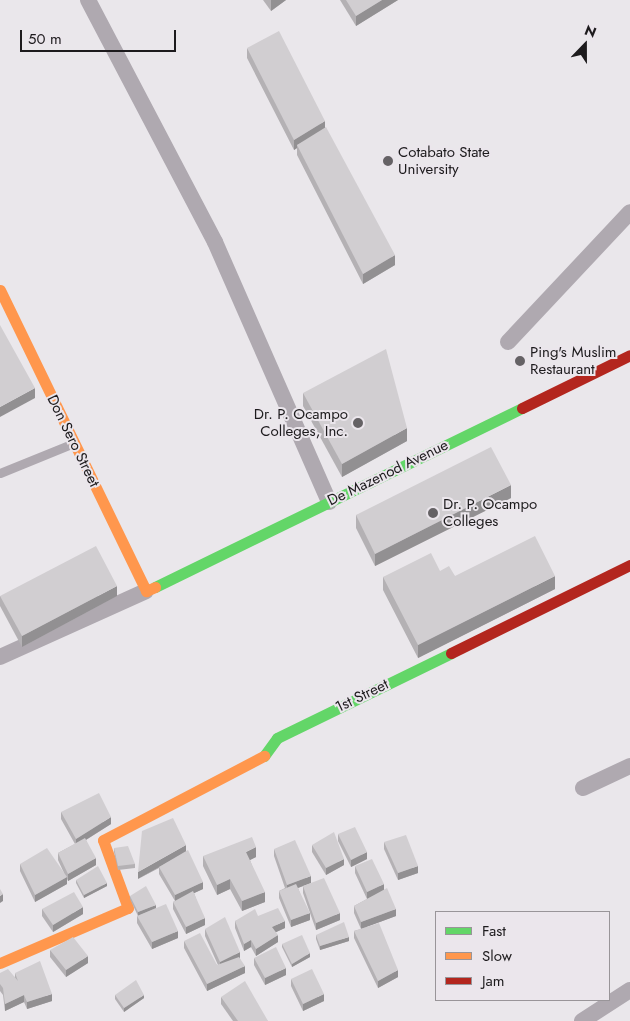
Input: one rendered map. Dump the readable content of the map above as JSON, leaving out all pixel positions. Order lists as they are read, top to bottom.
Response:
{
  "streets": {
    "main road": ["Don Sero Street", "De Mazenod Avenue", "1st Street"]
  },
  "crossings": [
    ["Don Sero Street", "De Mazenod Avenue"]
  ],
  "places": [
    "Cotabato State University",
    "Ping's Muslim Restaurant",
    "Dr. P. Ocampo Colleges, Inc.",
    "Dr. P. Ocampo Colleges"
  ],
  "legend": ["Fast", "Slow", "Jam"],
  "scale_bar": "50 m",
  "north": "top"
}
